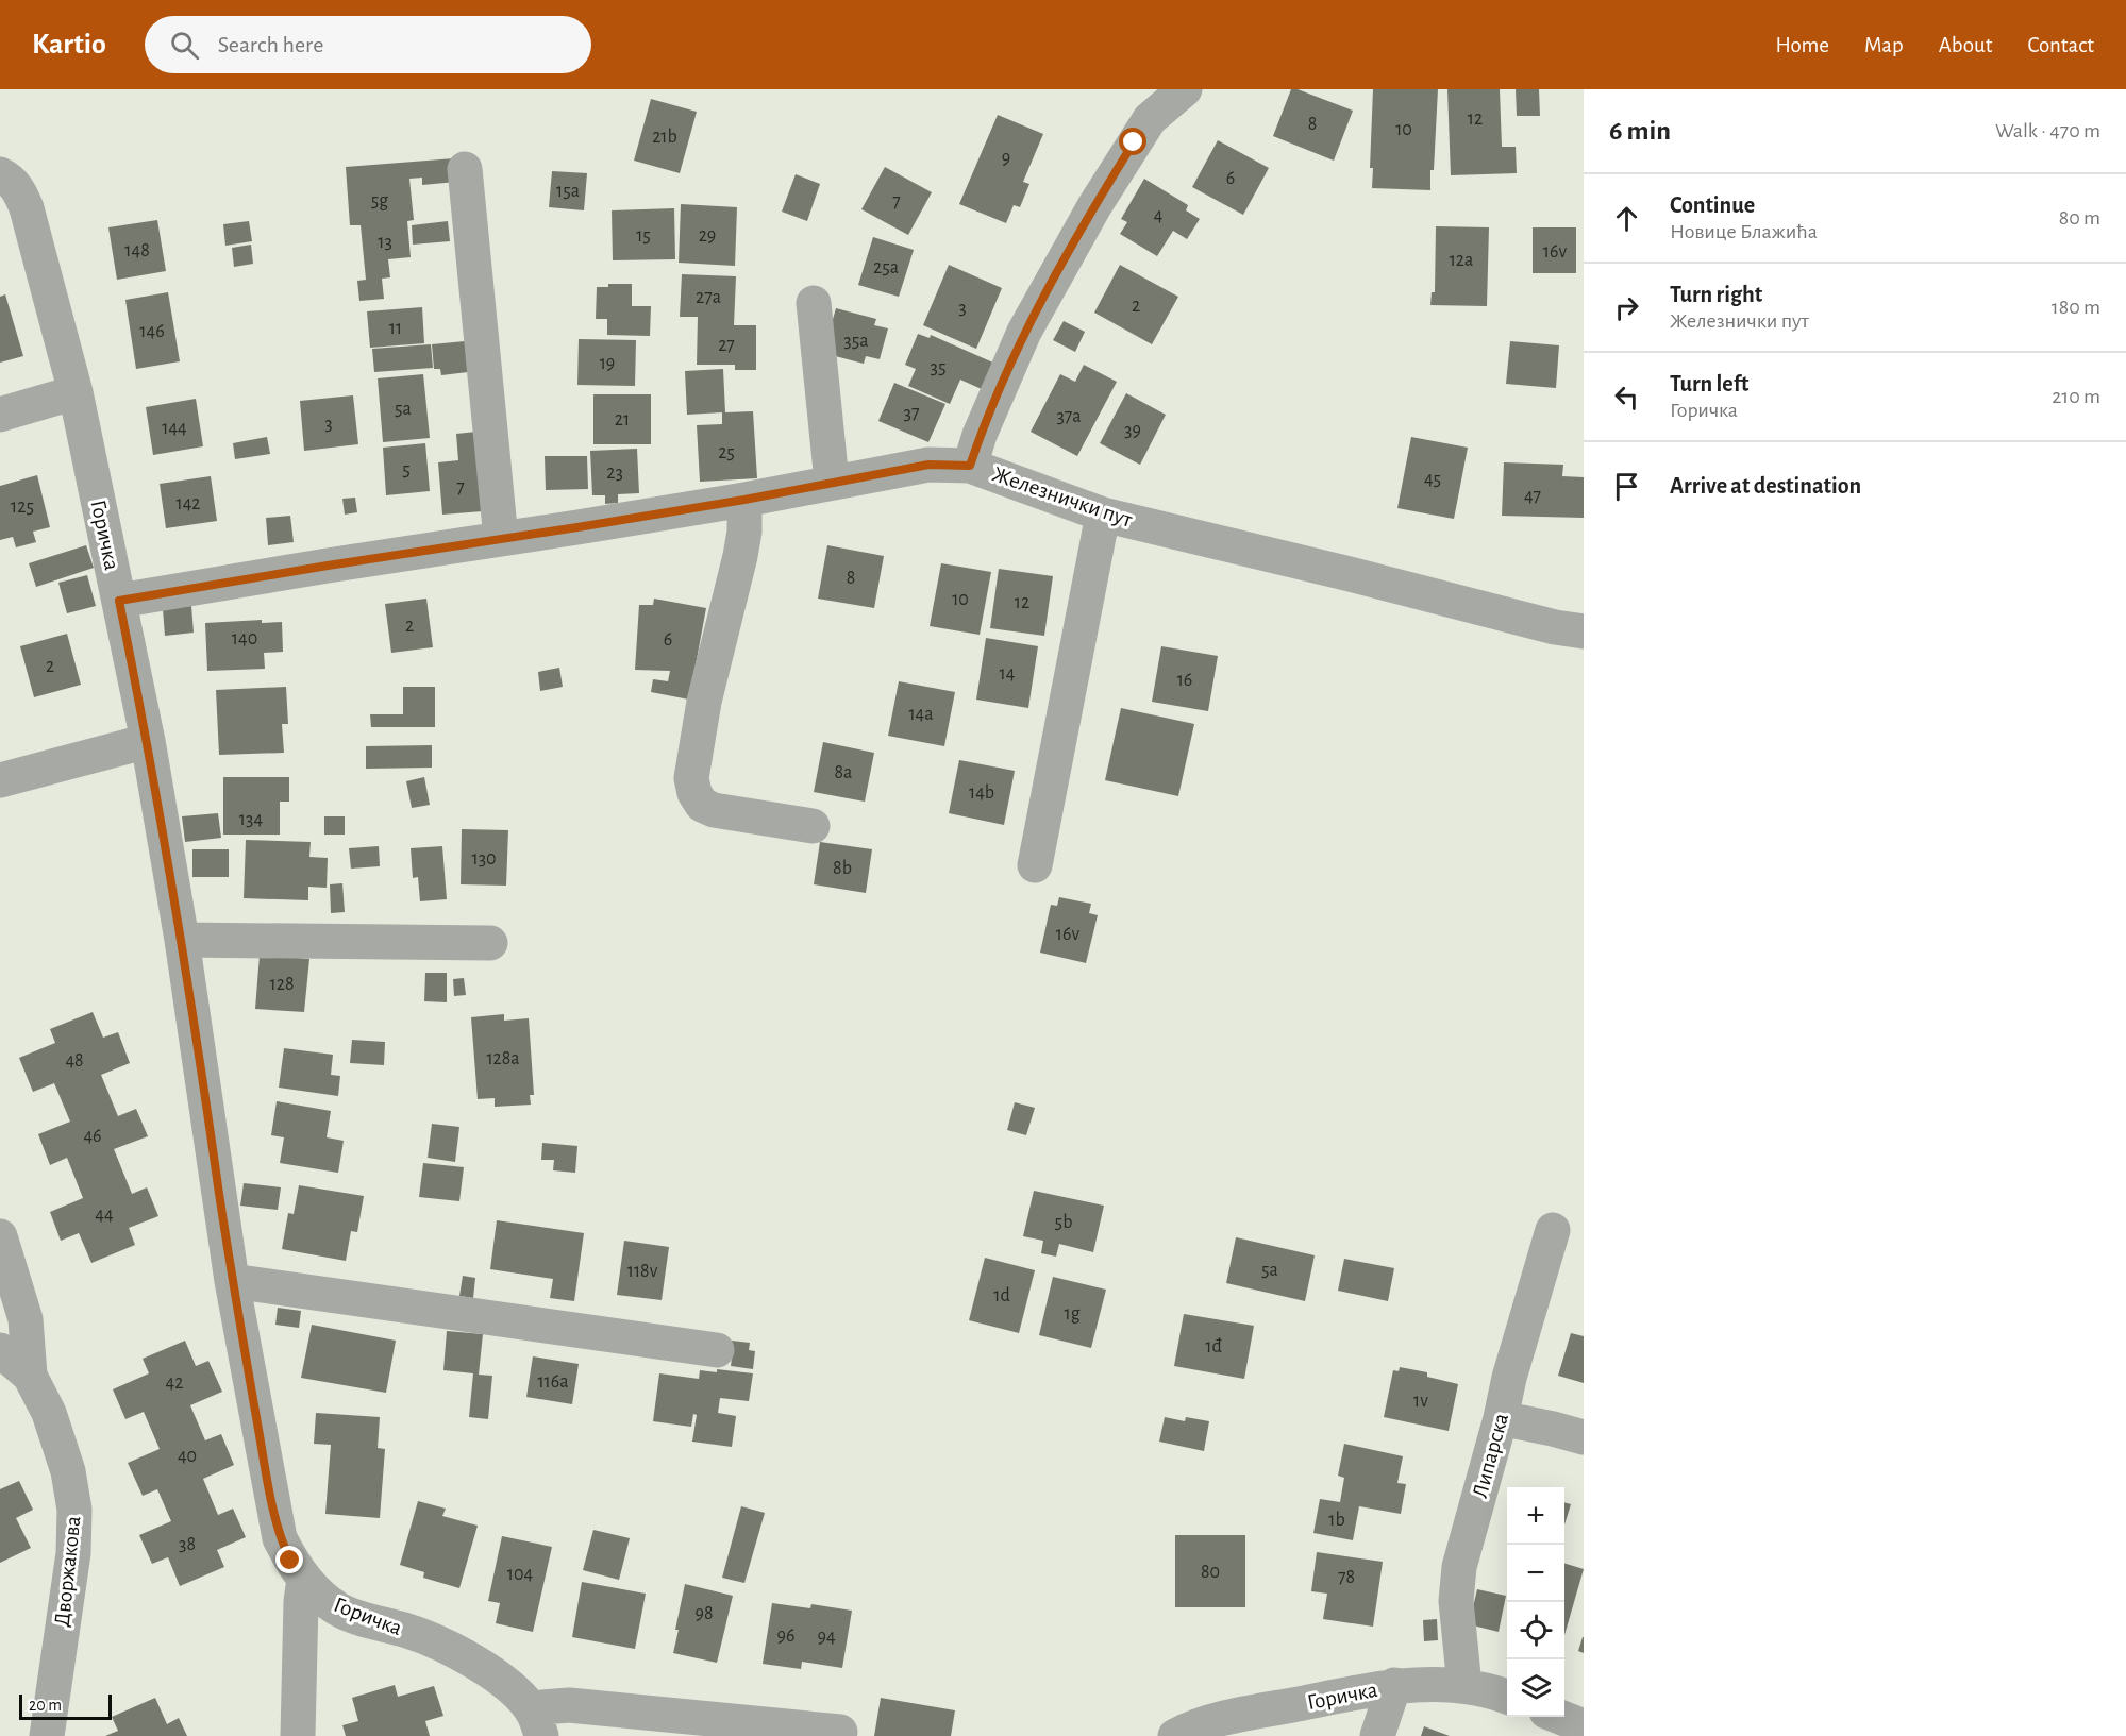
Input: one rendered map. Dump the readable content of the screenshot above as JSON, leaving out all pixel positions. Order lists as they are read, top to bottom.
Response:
{
  "streets": {
    "street": [
      "Железнички пут",
      "Горичка",
      "Липарска",
      "Дворжакова"
    ]
  },
  "crossings": [
    ["Железнички пут", "Горичка"],
    ["Горичка", "Липарска"]
  ],
  "house_numbers": [
    "12",
    "8",
    "10",
    "21b",
    "9",
    "6",
    "15a",
    "5g",
    "7",
    "4",
    "15",
    "29",
    "13",
    "148",
    "16v",
    "12a",
    "25a",
    "27a",
    "2",
    "3",
    "11",
    "146",
    "35a",
    "27",
    "19",
    "35",
    "5a",
    "37",
    "37a",
    "21",
    "3",
    "144",
    "39",
    "25",
    "5",
    "23",
    "45",
    "7",
    "47",
    "142",
    "125",
    "8",
    "10",
    "12",
    "2",
    "140",
    "6",
    "2",
    "14",
    "16",
    "14a",
    "8a",
    "14b",
    "134",
    "130",
    "8b",
    "16v",
    "128",
    "128a",
    "48",
    "46",
    "44",
    "5b",
    "5a",
    "118v",
    "1d",
    "1g",
    "1đ",
    "116a",
    "42",
    "1v",
    "40",
    "1b",
    "38",
    "80",
    "104",
    "78",
    "98",
    "96",
    "94"
  ],
  "scale_bar": "20 m",
  "page": {
    "header": "Kartio",
    "search": "Search here",
    "nav": [
      "Home",
      "Map",
      "About",
      "Contact"
    ],
    "heading": ["6 min", "Walk · 470 m"],
    "list": [
      ["Continue", "Новице Блажића", "80 m"],
      ["Turn right", "Железнички пут", "180 m"],
      ["Turn left", "Горичка", "210 m"],
      "Arrive at destination"
    ],
    "map_buttons": ["+", "−"],
    "scale": "20 m"
  }
}
